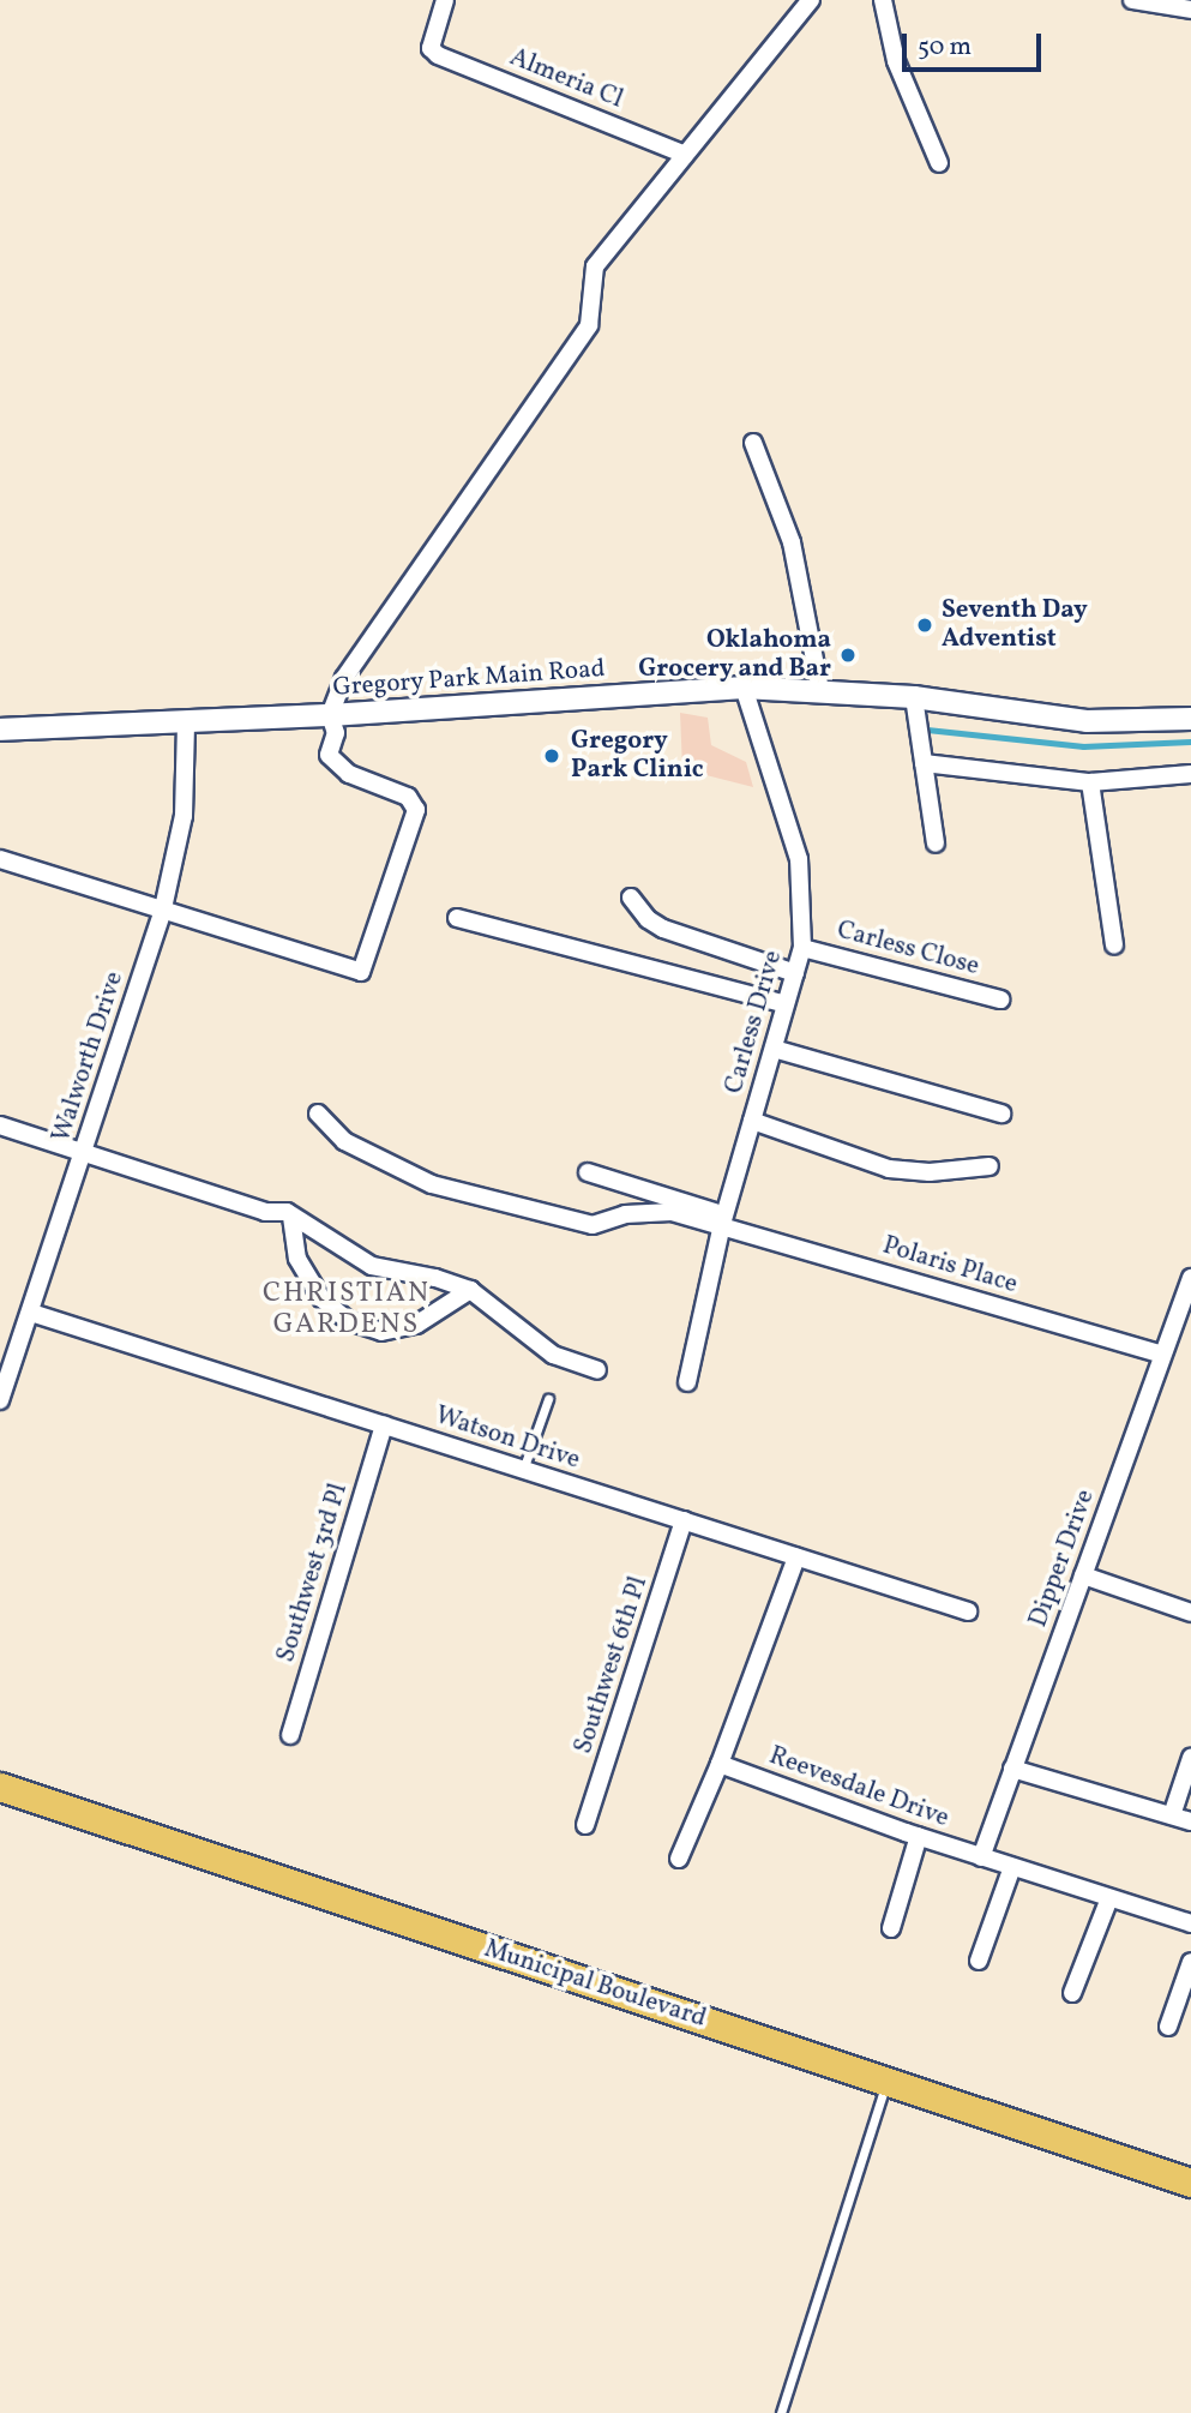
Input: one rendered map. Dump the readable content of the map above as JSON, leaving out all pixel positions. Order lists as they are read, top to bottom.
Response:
{
  "streets": {
    "main road": ["Municipal Boulevard"],
    "street": [
      "Almeria Cl",
      "Gregory Park Main Road",
      "Carless Close",
      "Carless Drive",
      "Walworth Drive",
      "Polaris Place",
      "Watson Drive",
      "Dipper Drive",
      "Southwest 3rd Pl",
      "Southwest 6th Pl",
      "Reevesdale Drive"
    ]
  },
  "crossings": [
    ["Gregory Park Main Road", "Carless Drive"],
    ["Gregory Park Main Road", "Walworth Drive"],
    ["Carless Close", "Carless Drive"],
    ["Carless Drive", "Polaris Place"],
    ["Walworth Drive", "Watson Drive"],
    ["Polaris Place", "Dipper Drive"],
    ["Watson Drive", "Southwest 3rd Pl"],
    ["Watson Drive", "Southwest 6th Pl"],
    ["Dipper Drive", "Reevesdale Drive"]
  ],
  "districts": ["CHRISTIAN GARDENS"],
  "places": ["Seventh Day Adventist", "Oklahoma Grocery and Bar", "Gregory Park Clinic"],
  "scale_bar": "50 m"
}
